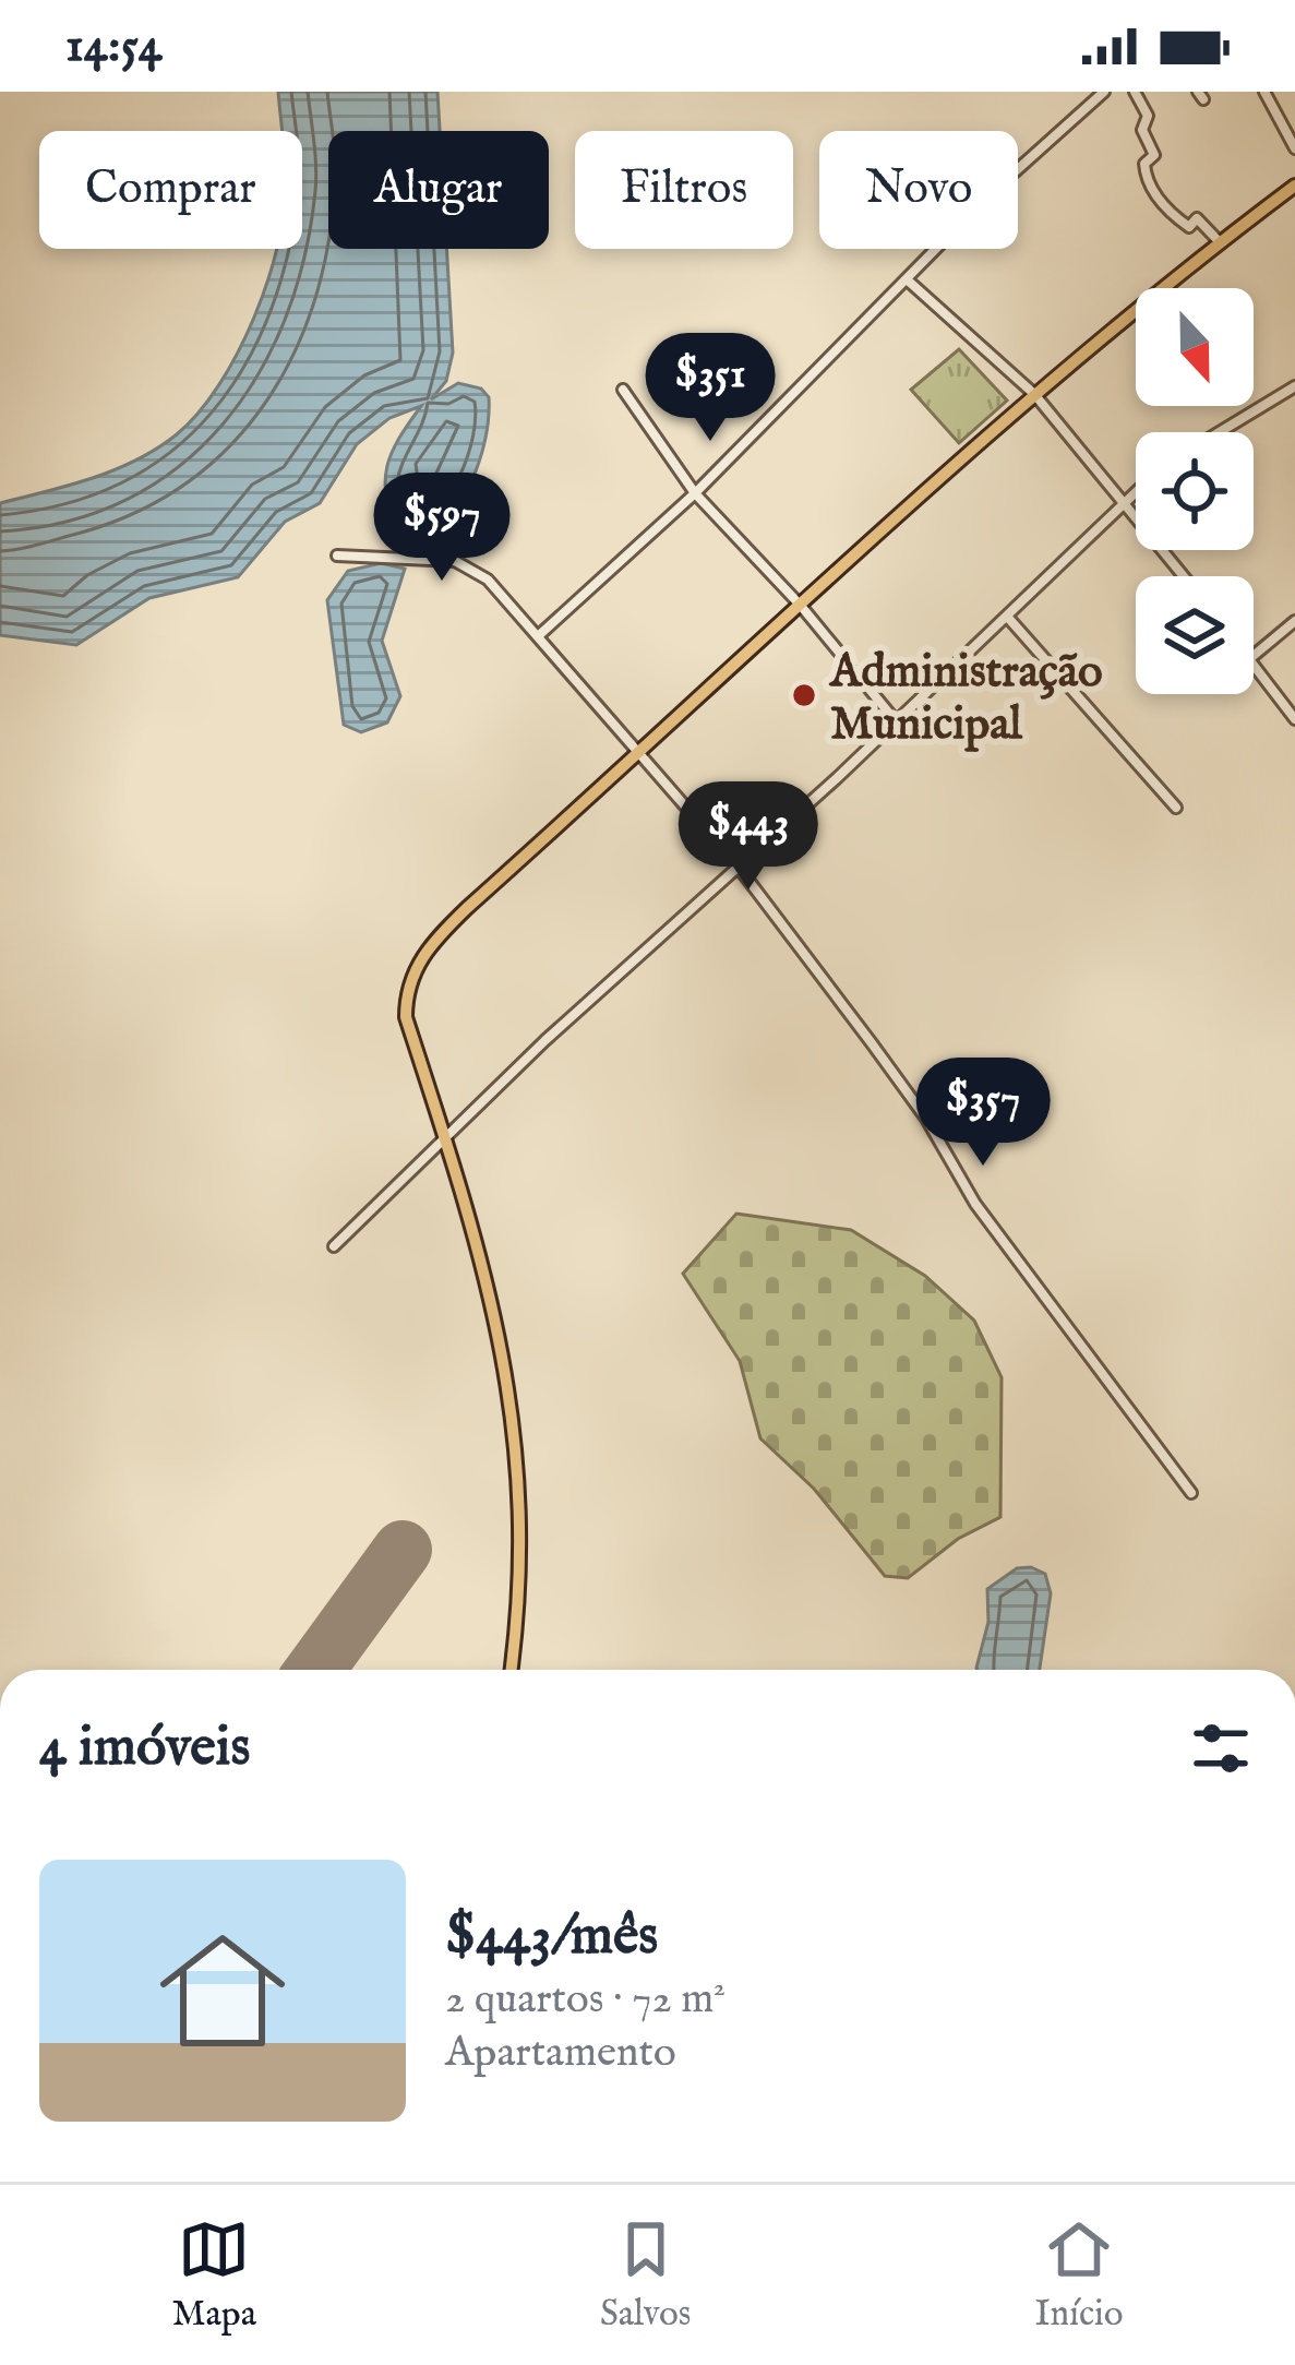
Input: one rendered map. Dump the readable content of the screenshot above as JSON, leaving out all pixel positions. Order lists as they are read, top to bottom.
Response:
{
  "places": ["Administração Municipal"],
  "north": "bottom",
  "page": {
    "status": "14:54",
    "chip": [
      "Comprar",
      "Alugar",
      "Filtros",
      "Novo"
    ],
    "price": [
      "$351",
      "$597",
      "$443",
      "$357"
    ],
    "heading": "4 imóveis",
    "list": [
      {
        "name": "$443/mês",
        "note": "2 quartos · 72 m² · Apartamento"
      }
    ],
    "tabs": ["Mapa", "Salvos", "Início"]
  }
}
